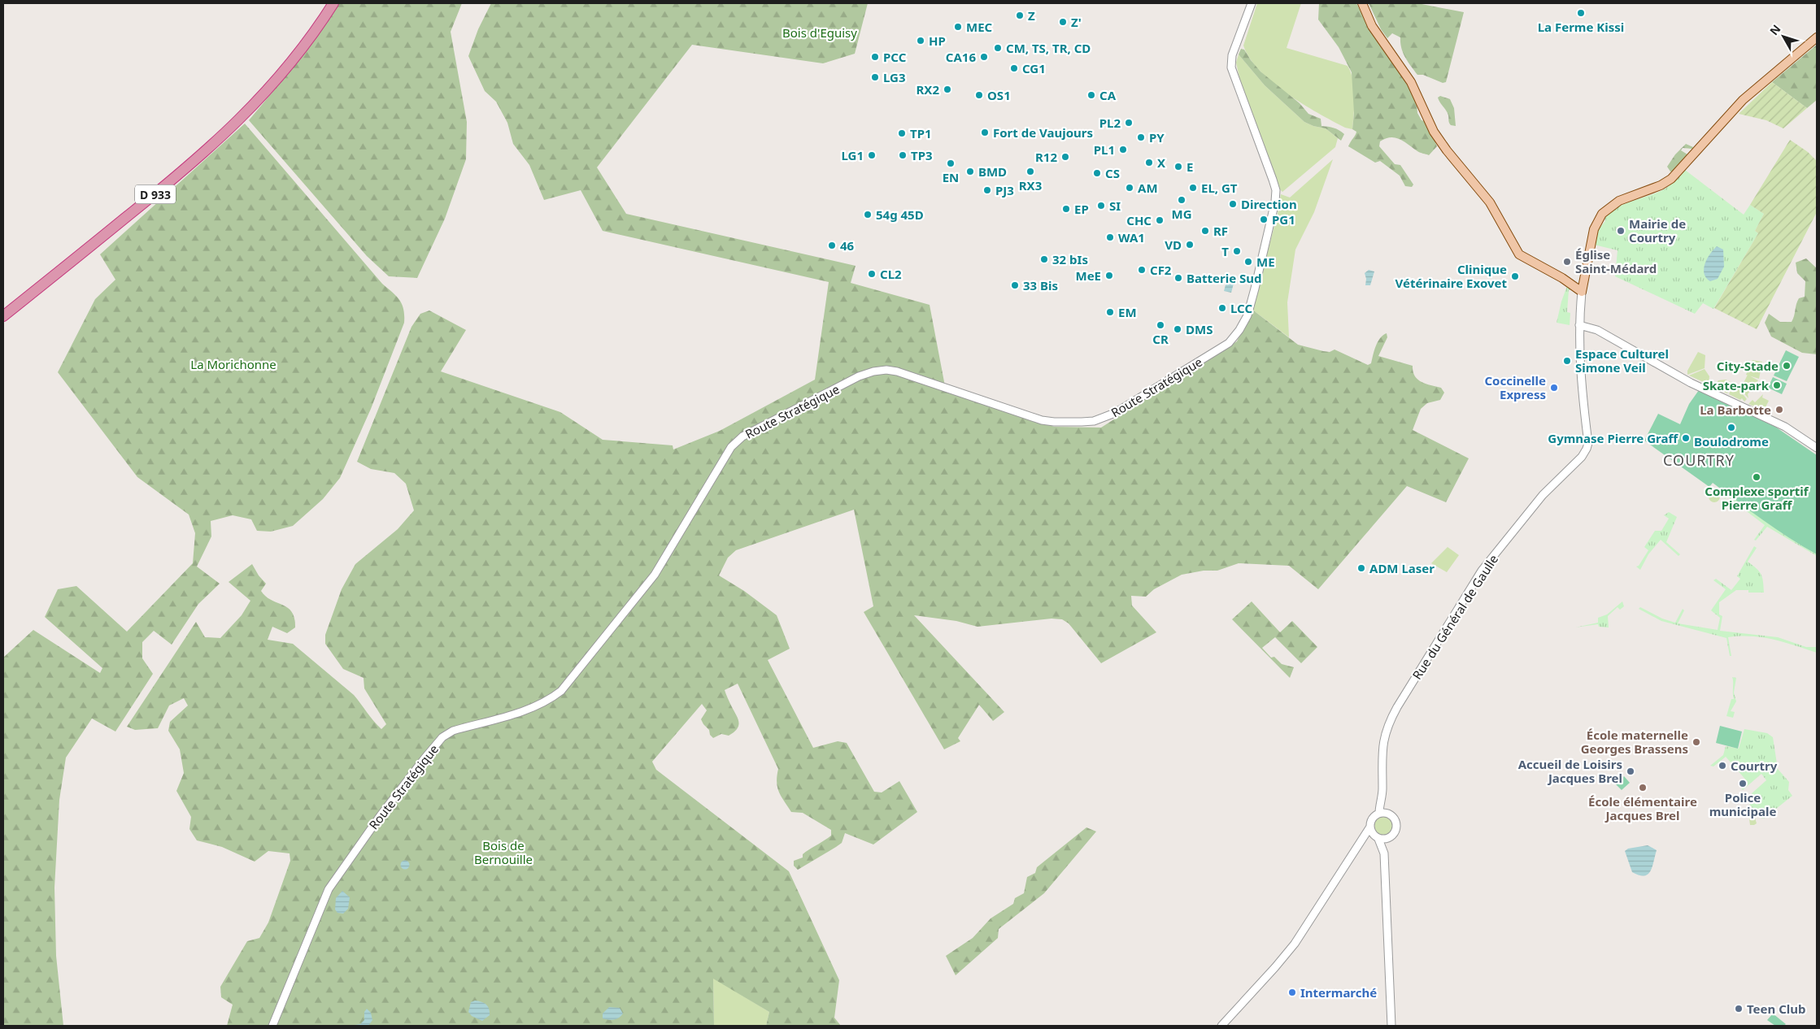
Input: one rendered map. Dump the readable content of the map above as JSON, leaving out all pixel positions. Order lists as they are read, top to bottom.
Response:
{
  "streets": {
    "highway": ["D 933"],
    "street": ["Route Stratégique", "Rue du Général de Gaulle"]
  },
  "districts": ["COURTRY"],
  "parks": ["Bois d'Eguisy", "La Morichonne", "Bois de Bernouille"],
  "places": [
    "La Ferme Kissi",
    "Z",
    "Z'",
    "MEC",
    "HP",
    "CM, TS, TR, CD",
    "PCC",
    "CA16",
    "CG1",
    "LG3",
    "RX2",
    "OS1",
    "CA",
    "PL2",
    "Fort de Vaujours",
    "TP1",
    "PY",
    "PL1",
    "LG1",
    "TP3",
    "R12",
    "X",
    "EN",
    "E",
    "BMD",
    "RX3",
    "CS",
    "AM",
    "EL, GT",
    "PJ3",
    "MG",
    "Direction",
    "SI",
    "EP",
    "54g 45D",
    "PG1",
    "CHC",
    "RF",
    "Mairie de Courtry",
    "WA1",
    "VD",
    "46",
    "T",
    "32 bIs",
    "ME",
    "Église Saint-Médard",
    "CF2",
    "CL2",
    "MeE",
    "Clinique Vétérinaire Exovet",
    "Batterie Sud",
    "33 Bis",
    "LCC",
    "EM",
    "CR",
    "DMS",
    "Espace Culturel Simone Veil",
    "City-Stade",
    "Skate-park",
    "Coccinelle Express",
    "La Barbotte",
    "Boulodrome",
    "Gymnase Pierre Graff",
    "Complexe sportif Pierre Graff",
    "ADM Laser",
    "École maternelle Georges Brassens",
    "Courtry",
    "Accueil de Loisirs Jacques Brel",
    "Police municipale",
    "École élémentaire Jacques Brel",
    "Intermarché",
    "Teen Club"
  ],
  "north": "top left"
}
